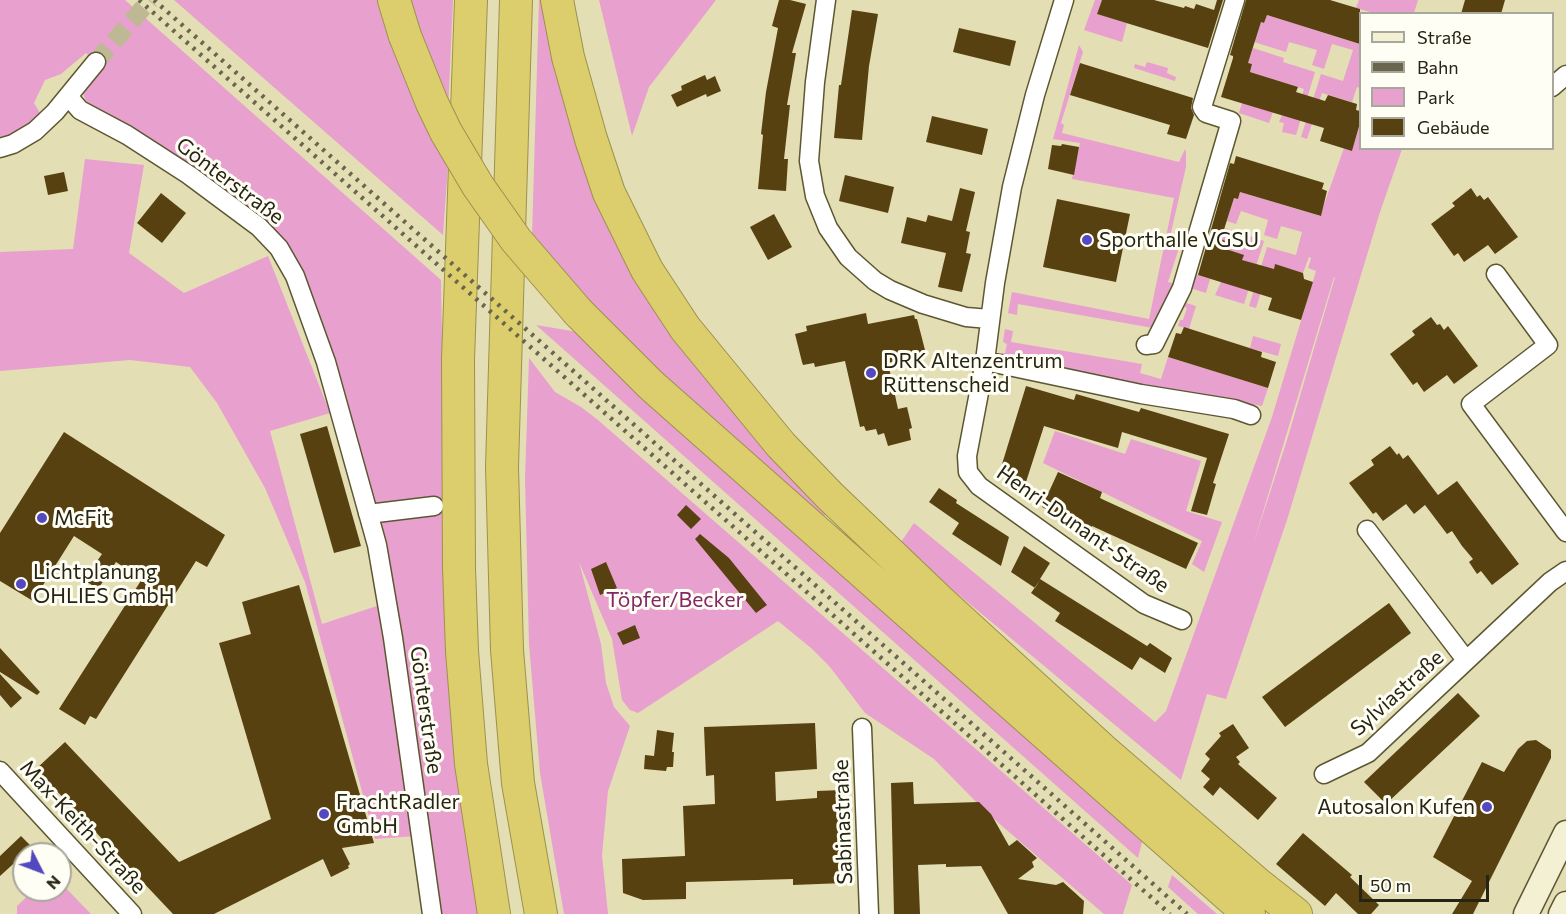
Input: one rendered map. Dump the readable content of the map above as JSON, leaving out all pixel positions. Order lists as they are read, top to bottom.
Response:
{
  "streets": {
    "street": [
      "Gönterstraße",
      "Henri-Dunant-Straße",
      "Sylviastraße",
      "Sabinastraße",
      "Max-Keith-Straße"
    ]
  },
  "parks": ["Töpfer/Becker"],
  "places": [
    "Sporthalle VGSU",
    "DRK Altenzentrum Rüttenscheid",
    "McFit",
    "Lichtplanung OHLIES GmbH",
    "Autosalon Kufen",
    "FrachtRadler GmbH"
  ],
  "legend": [
    "Straße",
    "Bahn",
    "Park",
    "Gebäude"
  ],
  "scale_bar": "50 m",
  "north": "bottom right"
}
